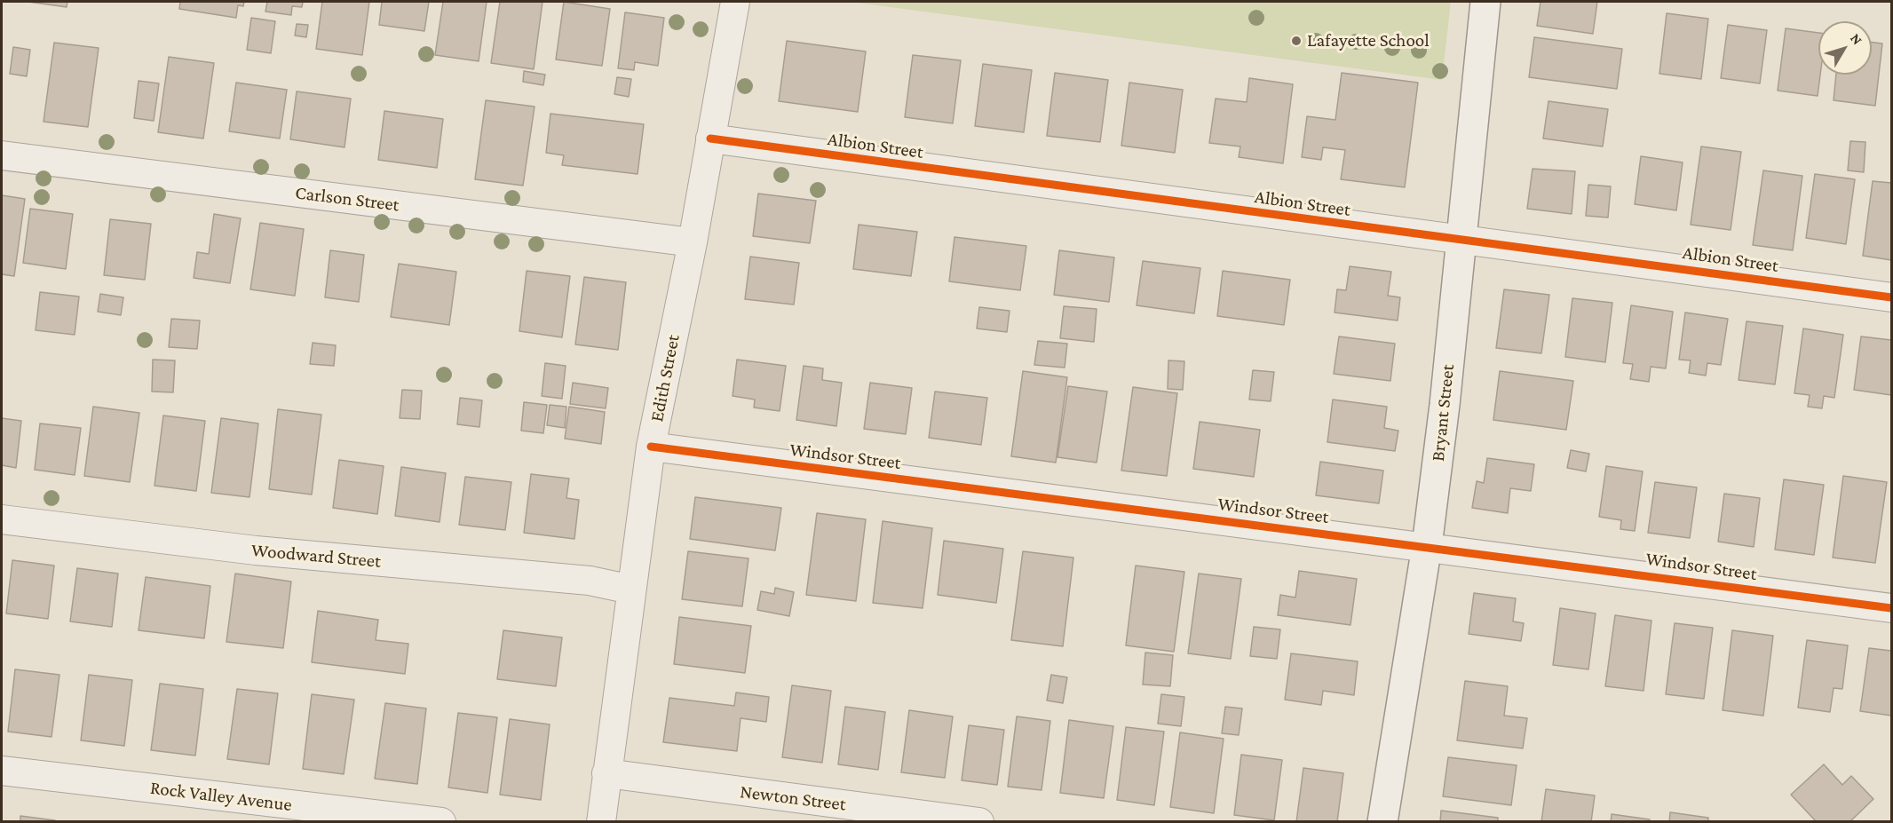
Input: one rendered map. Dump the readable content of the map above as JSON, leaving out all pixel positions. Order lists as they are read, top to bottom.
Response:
{
  "streets": {
    "main road": ["Bryant Street"],
    "street": [
      "Albion Street",
      "Carlson Street",
      "Edith Street",
      "Windsor Street",
      "Woodward Street",
      "Rock Valley Avenue",
      "Newton Street"
    ]
  },
  "crossings": [
    ["Albion Street", "Edith Street"],
    ["Albion Street", "Bryant Street"],
    ["Carlson Street", "Edith Street"],
    ["Edith Street", "Windsor Street"],
    ["Edith Street", "Woodward Street"],
    ["Edith Street", "Newton Street"],
    ["Bryant Street", "Windsor Street"]
  ],
  "places": ["Lafayette School"],
  "north": "top right"
}
